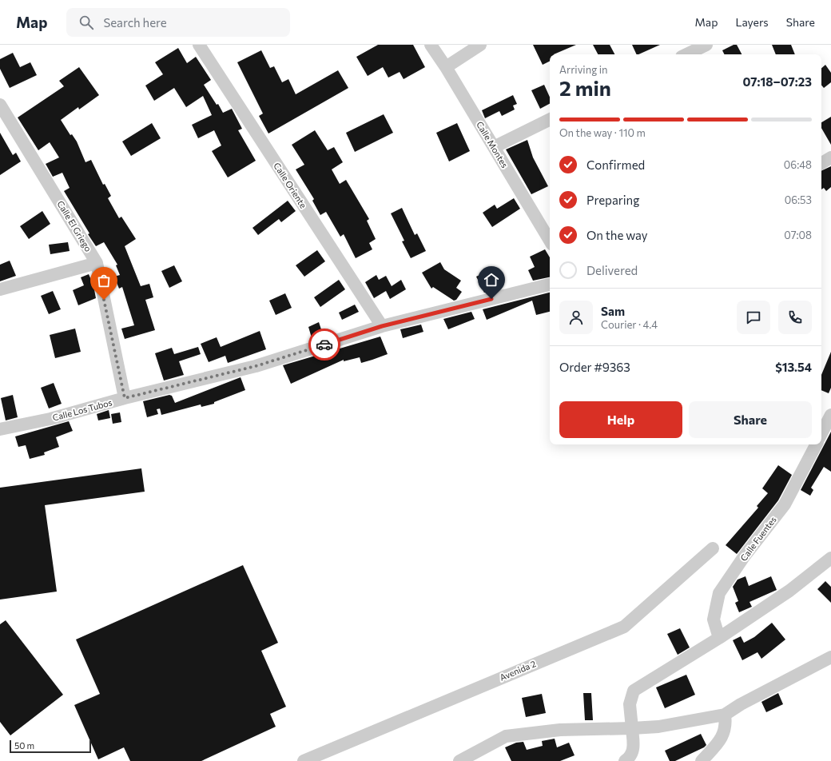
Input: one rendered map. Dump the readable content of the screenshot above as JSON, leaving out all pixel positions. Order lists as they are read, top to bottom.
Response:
{
  "streets": {
    "street": [
      "Calle Montes",
      "Calle Oriente",
      "Calle El Griego",
      "Calle Los Tubos",
      "Calle Fuentes",
      "Avenida 2"
    ]
  },
  "crossings": [
    ["Calle Oriente", "Calle Los Tubos"],
    ["Calle El Griego", "Calle Los Tubos"]
  ],
  "scale_bar": "50 m",
  "page": {
    "header": "Map",
    "search": "Search here",
    "nav": ["Map", "Layers", "Share"],
    "heading": ["2 min", "Arriving in", "07:18–07:23"],
    "panel": [
      "Sam",
      "Courier · 4.4",
      "Order #9363",
      "$13.54"
    ],
    "bar": "On the way · 110 m",
    "list": [
      ["Confirmed", "06:48"],
      ["Preparing", "06:53"],
      ["On the way", "07:08"],
      "Delivered"
    ],
    "buttons": ["Help", "Share"],
    "scale": "50 m"
  }
}
